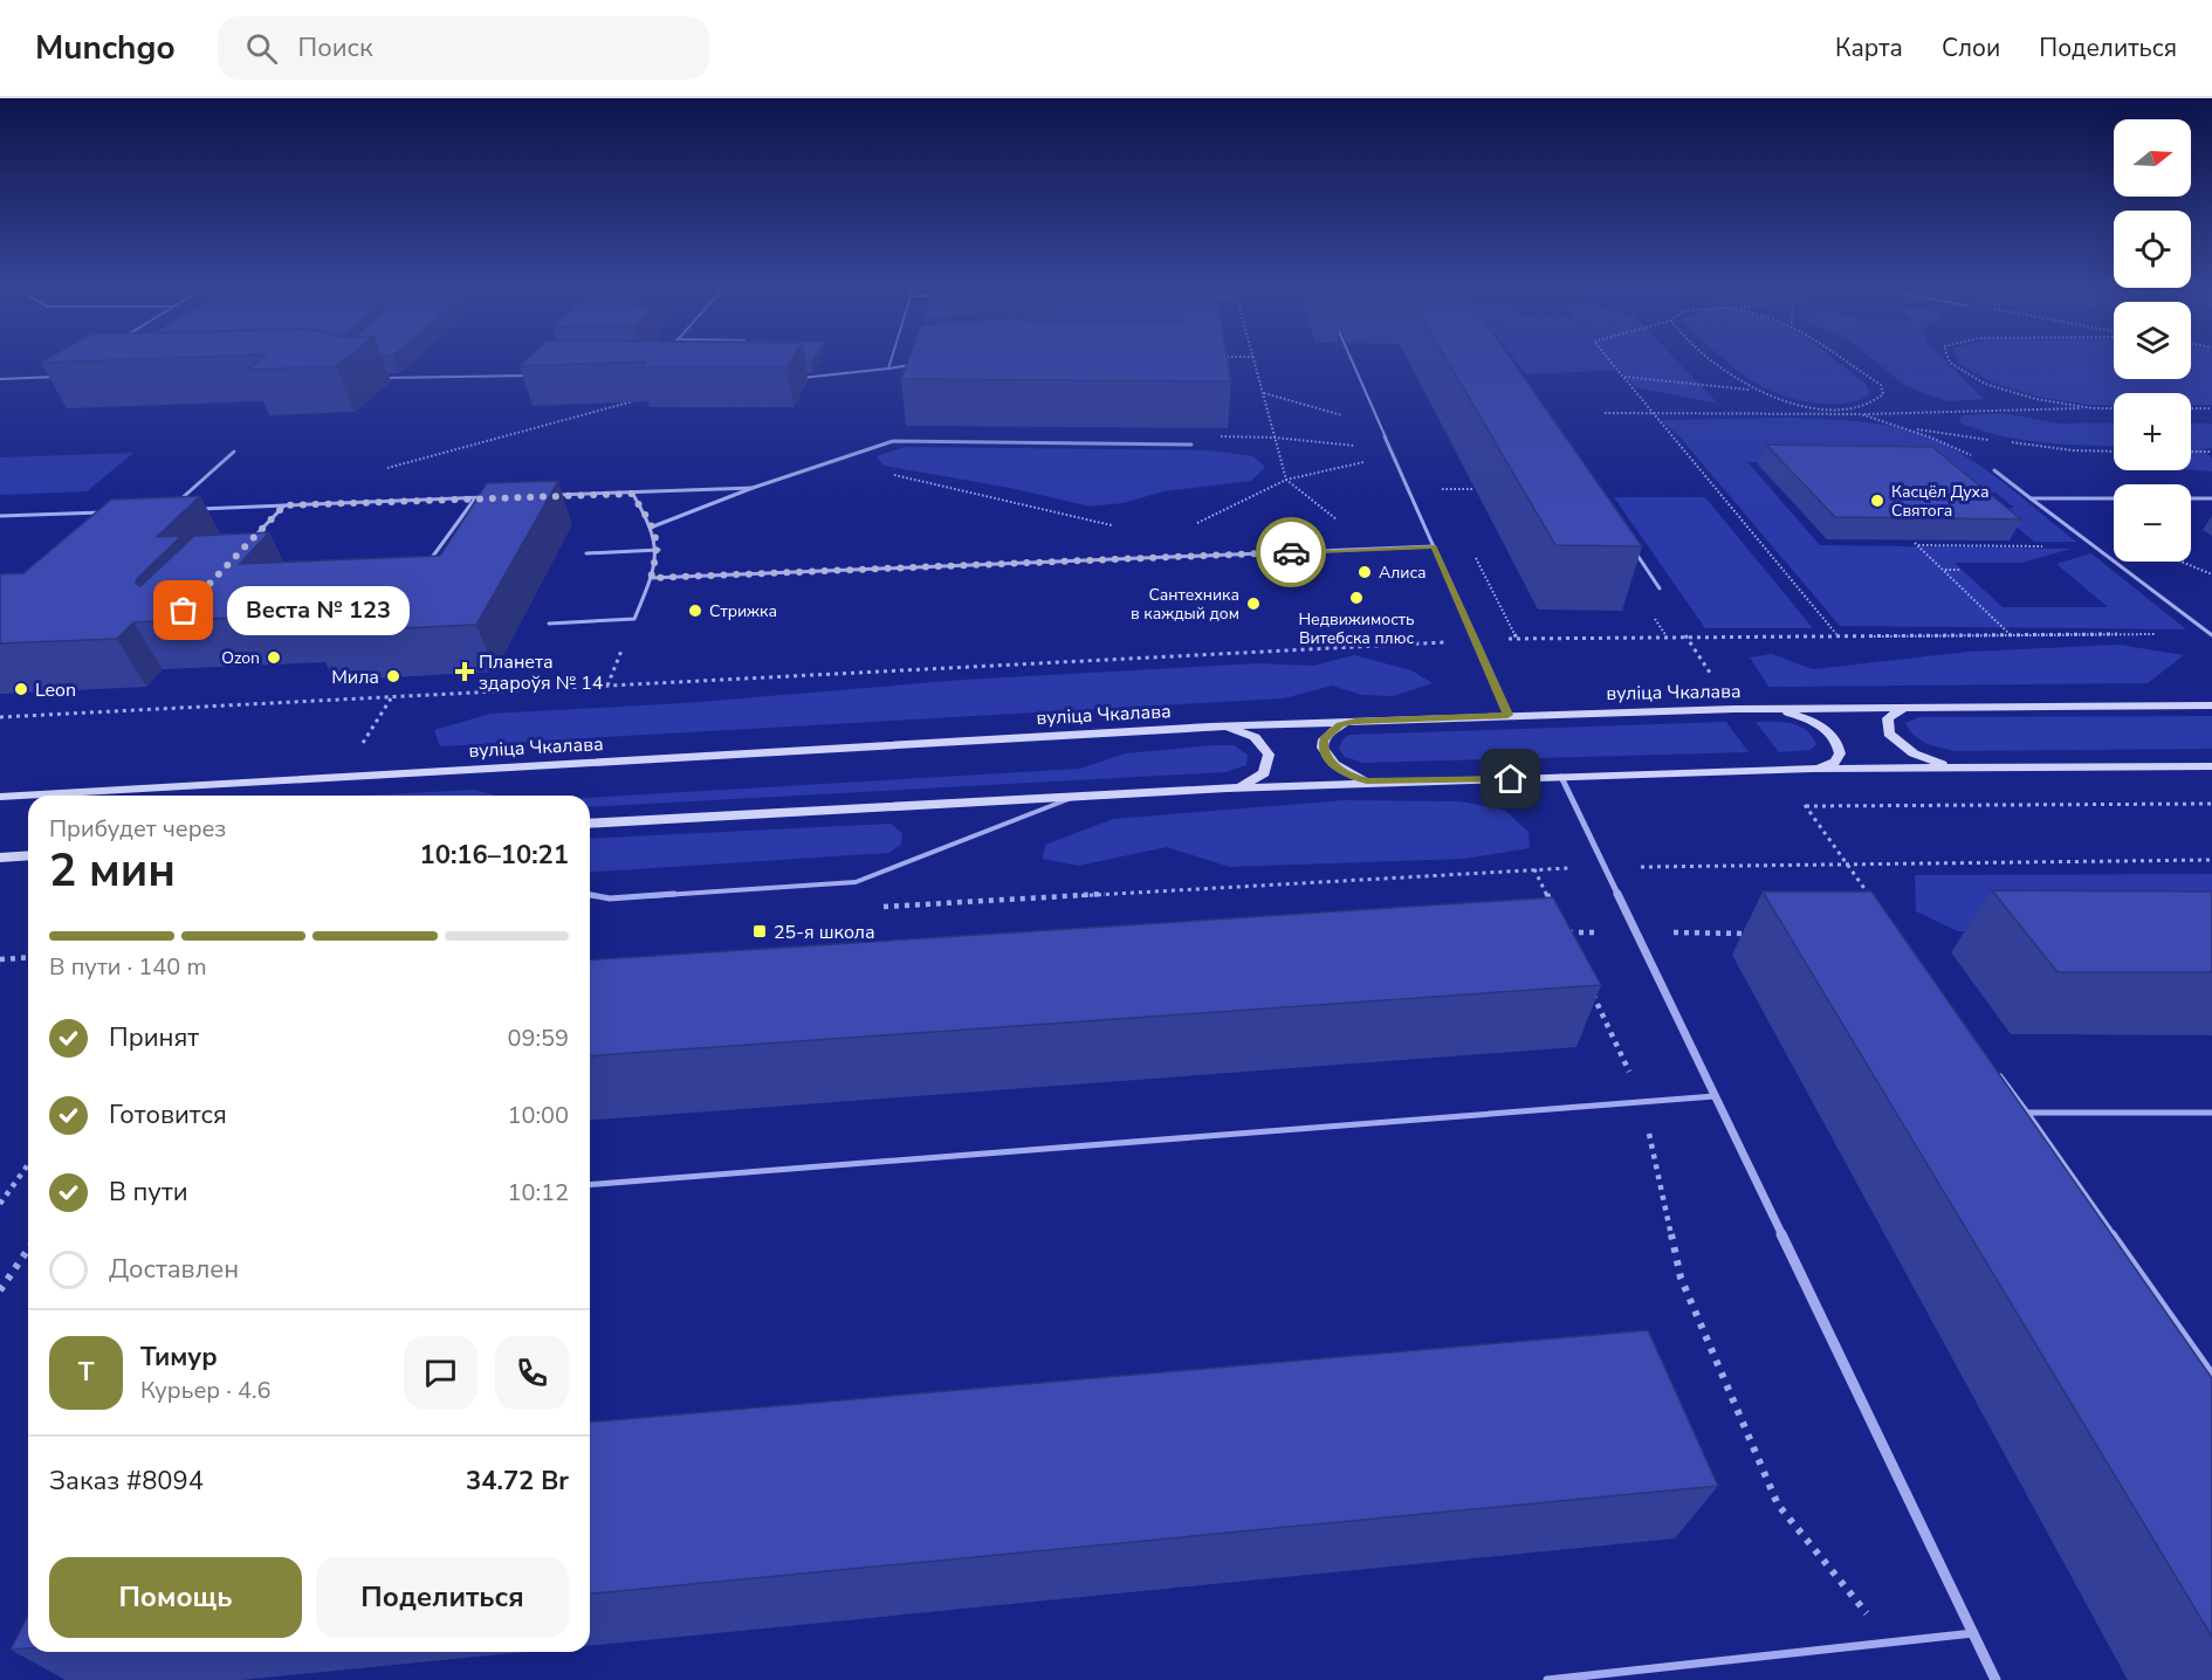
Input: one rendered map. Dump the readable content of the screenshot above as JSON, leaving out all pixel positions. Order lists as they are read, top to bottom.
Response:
{
  "streets": {
    "main road": ["вуліца Чкалава"]
  },
  "places": {
    "other": [
      "Касцёл Духа Святога",
      "Алиса",
      "Недвижимость Витебска плюс",
      "Сантехника в каждый дом",
      "Веста № 123",
      "Стрижка",
      "Ozon",
      "Мила",
      "Leon"
    ],
    "health": ["Планета здароўя № 14"],
    "transit": ["25-я школа"]
  },
  "north": "right",
  "page": {
    "header": "Munchgo",
    "search": "Поиск",
    "nav": ["Карта", "Слои", "Поделиться"],
    "map_buttons": ["+", "−"],
    "bubble": "Веста № 123",
    "heading": ["2 мин", "Прибудет через", "10:16–10:21"],
    "panel": [
      "Тимур",
      "Курьер · 4.6",
      "Заказ #8094",
      "34.72 Br"
    ],
    "bar": "В пути · 140 m",
    "list": [
      ["Принят", "09:59"],
      ["Готовится", "10:00"],
      ["В пути", "10:12"],
      "Доставлен"
    ],
    "round": "Т",
    "buttons": ["Помощь", "Поделиться"]
  }
}
